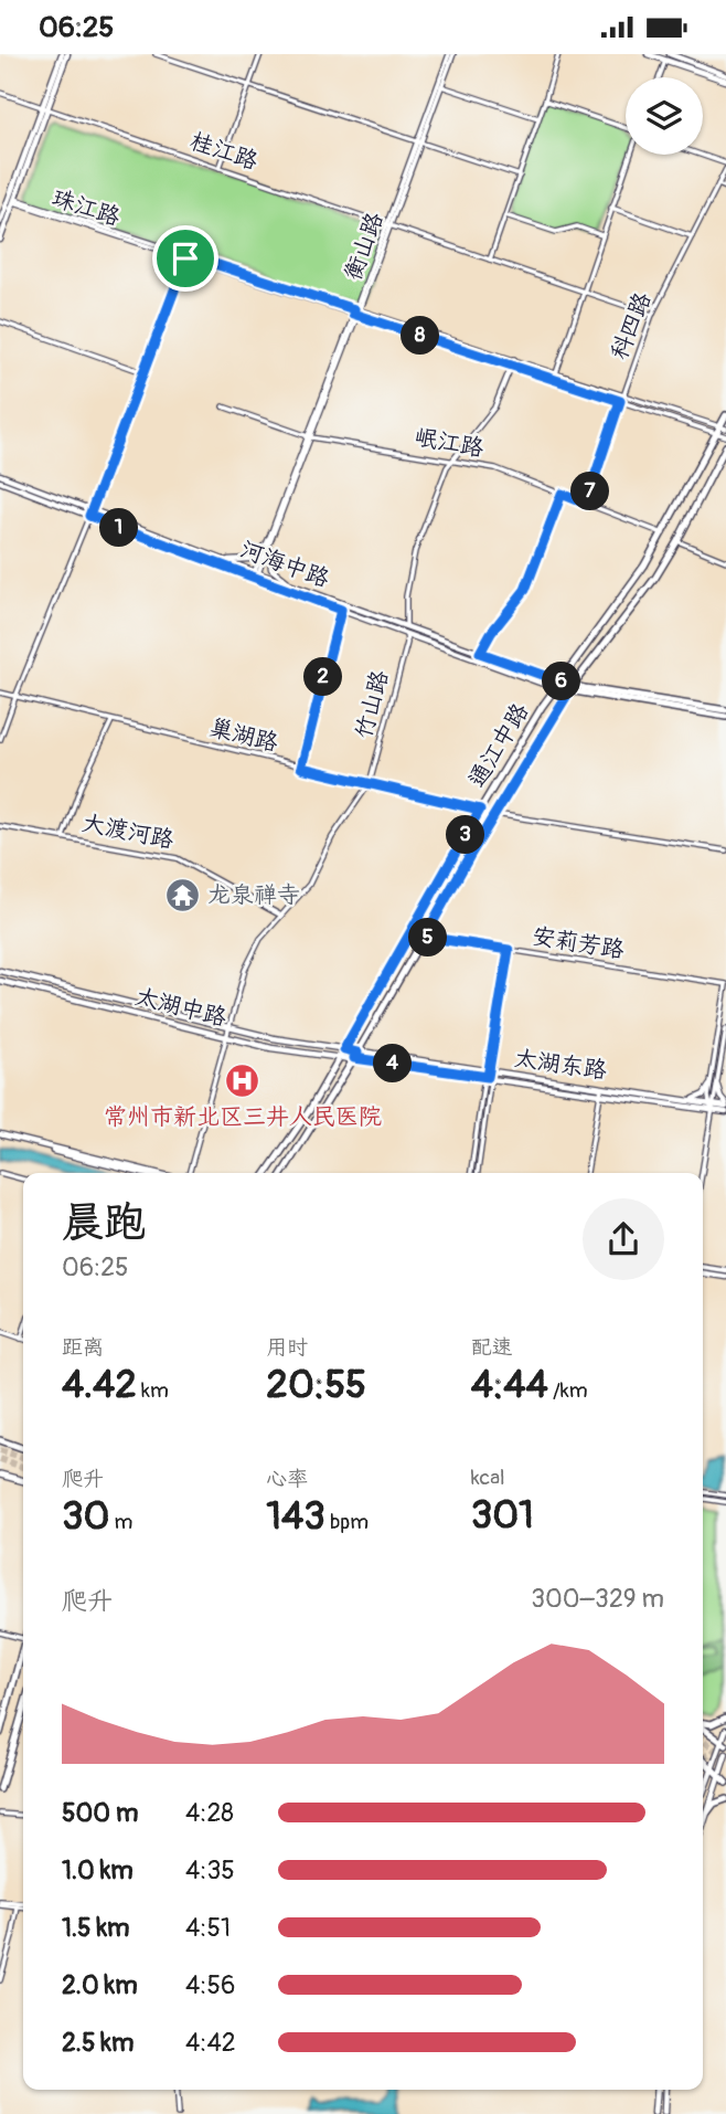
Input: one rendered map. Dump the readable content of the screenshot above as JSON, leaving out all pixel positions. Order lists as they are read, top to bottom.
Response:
{
  "streets": {
    "main road": [
      "河海中路",
      "通江中路",
      "太湖中路",
      "太湖东路"
    ],
    "street": [
      "桂江路",
      "珠江路",
      "衡山路",
      "科四路",
      "岷江路",
      "竹山路",
      "巢湖路",
      "大渡河路",
      "安莉芳路"
    ]
  },
  "crossings": [
    ["桂江路", "衡山路"],
    ["桂江路", "科四路"],
    ["珠江路", "衡山路"],
    ["珠江路", "科四路"],
    ["珠江路", "竹山路"],
    ["珠江路", "通江中路"],
    ["衡山路", "岷江路"],
    ["衡山路", "河海中路"],
    ["科四路", "岷江路"],
    ["岷江路", "竹山路"],
    ["岷江路", "通江中路"],
    ["河海中路", "竹山路"],
    ["河海中路", "通江中路"],
    ["竹山路", "巢湖路"],
    ["竹山路", "大渡河路"],
    ["竹山路", "太湖中路"],
    ["巢湖路", "通江中路"],
    ["通江中路", "安莉芳路"],
    ["通江中路", "太湖中路"],
    ["通江中路", "太湖东路"],
    ["太湖中路", "太湖东路"]
  ],
  "places": {
    "temple": ["龙泉禅寺"],
    "hospital": ["常州市新北区三井人民医院"]
  },
  "page": {
    "status": "06:25",
    "pins": [
      "8",
      "7",
      "1",
      "2",
      "6",
      "3",
      "5",
      "4"
    ],
    "heading": ["晨跑", "06:25"],
    "stats": [
      ["距离", "4.42 km"],
      ["用时", "20:55"],
      ["配速", "4:44 /km"],
      ["爬升", "30 m"],
      ["心率", "143 bpm"],
      ["kcal", "301"]
    ],
    "chart": ["爬升", "300–329 m"],
    "list": [
      {
        "name": "500 m",
        "note": "4:28"
      },
      {
        "name": "1.0 km",
        "note": "4:35"
      },
      {
        "name": "1.5 km",
        "note": "4:51"
      },
      {
        "name": "2.0 km",
        "note": "4:56"
      },
      {
        "name": "2.5 km",
        "note": "4:42"
      }
    ]
  }
}
